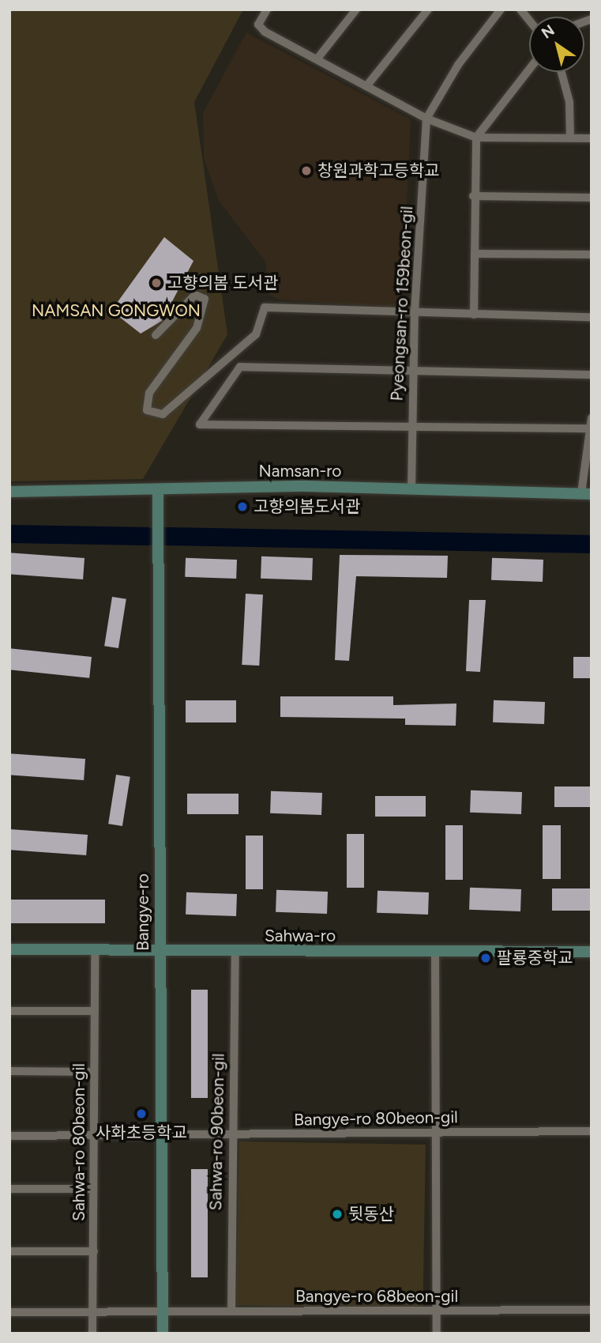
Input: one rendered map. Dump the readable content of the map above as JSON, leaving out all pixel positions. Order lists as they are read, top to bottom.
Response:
{
  "streets": {
    "main road": ["Namsan-ro", "Bangye-ro", "Sahwa-ro"],
    "street": [
      "Pyeongsan-ro 159beon-gil",
      "Bangye-ro 80beon-gil",
      "Sahwa-ro 90beon-gil",
      "Sahwa-ro 80beon-gil",
      "Bangye-ro 68beon-gil"
    ]
  },
  "crossings": [
    ["Pyeongsan-ro 159beon-gil", "Namsan-ro"],
    ["Namsan-ro", "Bangye-ro"],
    ["Bangye-ro", "Sahwa-ro"],
    ["Bangye-ro", "Bangye-ro 80beon-gil"],
    ["Bangye-ro", "Bangye-ro 68beon-gil"],
    ["Sahwa-ro", "Sahwa-ro 90beon-gil"],
    ["Sahwa-ro", "Sahwa-ro 80beon-gil"],
    ["Bangye-ro 80beon-gil", "Sahwa-ro 90beon-gil"],
    ["Bangye-ro 80beon-gil", "Sahwa-ro 80beon-gil"],
    ["Sahwa-ro 90beon-gil", "Bangye-ro 68beon-gil"],
    ["Sahwa-ro 80beon-gil", "Bangye-ro 68beon-gil"]
  ],
  "parks": ["NAMSAN GONGWON"],
  "places": [
    "창원과학고등학교",
    "고향의봄 도서관",
    "고향의봄도서관",
    "팔룡중학교",
    "사화초등학교",
    "뒷동산"
  ],
  "north": "top left"
}
